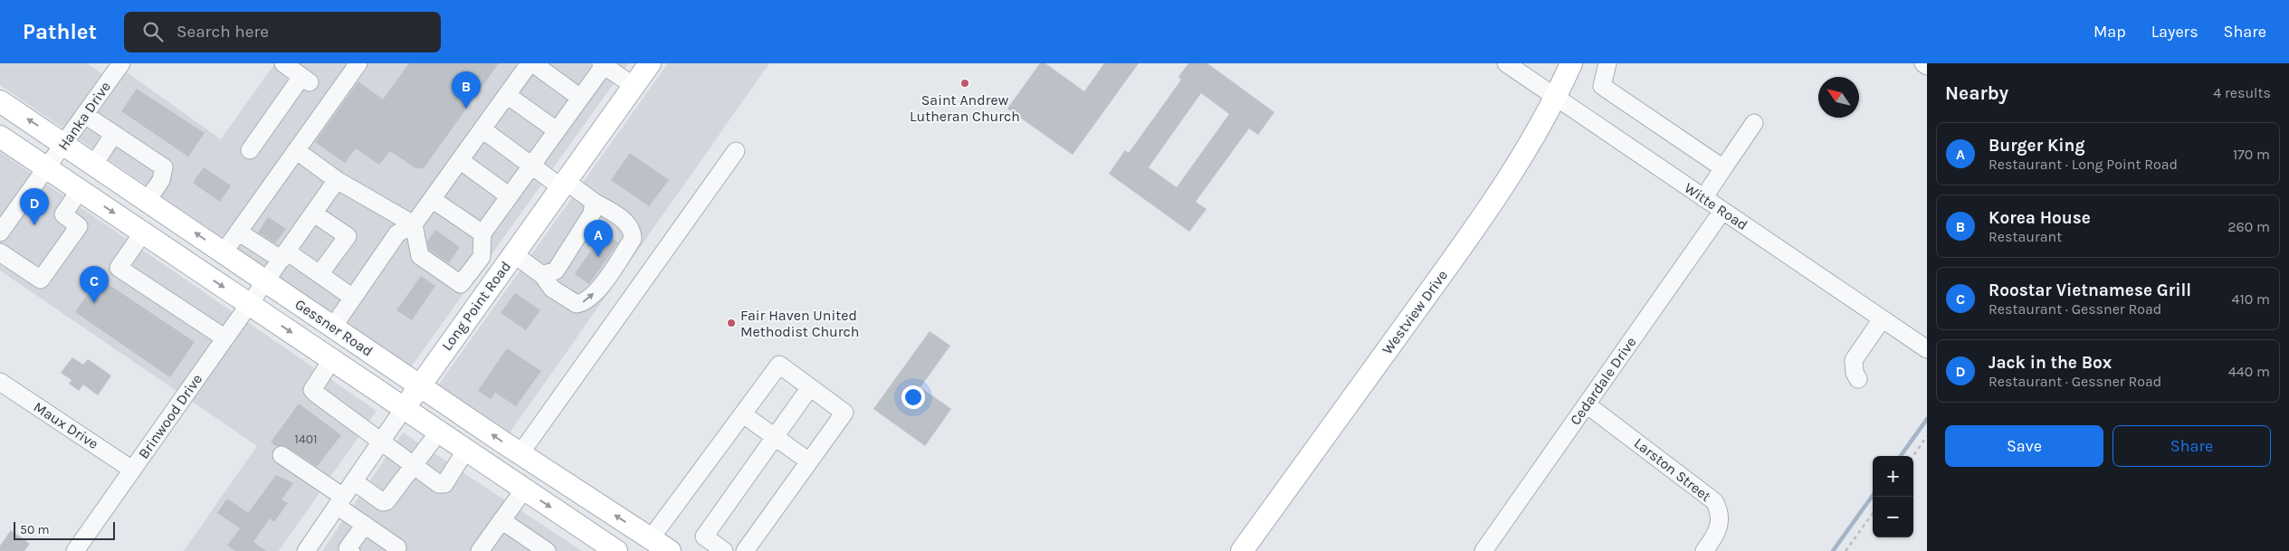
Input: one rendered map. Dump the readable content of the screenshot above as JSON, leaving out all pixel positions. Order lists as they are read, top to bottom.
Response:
{
  "streets": {
    "main road": ["Long Point Road", "Westview Drive", "Gessner Road"],
    "street": [
      "Hanka Drive",
      "Witte Road",
      "Cedardale Drive",
      "Brinwood Drive",
      "Maux Drive",
      "Larston Street"
    ]
  },
  "crossings": [
    ["Hanka Drive", "Gessner Road"],
    ["Witte Road", "Westview Drive"],
    ["Witte Road", "Cedardale Drive"],
    ["Long Point Road", "Gessner Road"],
    ["Gessner Road", "Brinwood Drive"],
    ["Cedardale Drive", "Larston Street"],
    ["Brinwood Drive", "Maux Drive"]
  ],
  "places": ["Saint Andrew Lutheran Church", "Fair Haven United Methodist Church"],
  "house_numbers": ["1401"],
  "scale_bar": "50 m",
  "north": "top left",
  "page": {
    "header": "Pathlet",
    "search": "Search here",
    "nav": ["Map", "Layers", "Share"],
    "heading": ["Nearby", "4 results"],
    "pins": [
      "B",
      "D",
      "A",
      "C"
    ],
    "list": [
      {
        "mark": "A",
        "name": "Burger King",
        "note": "Restaurant · Long Point Road",
        "value": "170 m"
      },
      {
        "mark": "B",
        "name": "Korea House",
        "note": "Restaurant",
        "value": "260 m"
      },
      {
        "mark": "C",
        "name": "Roostar Vietnamese Grill",
        "note": "Restaurant · Gessner Road",
        "value": "410 m"
      },
      {
        "mark": "D",
        "name": "Jack in the Box",
        "note": "Restaurant · Gessner Road",
        "value": "440 m"
      }
    ],
    "buttons": ["Save", "Share"],
    "map_buttons": ["+", "−"],
    "scale": "50 m"
  }
}
